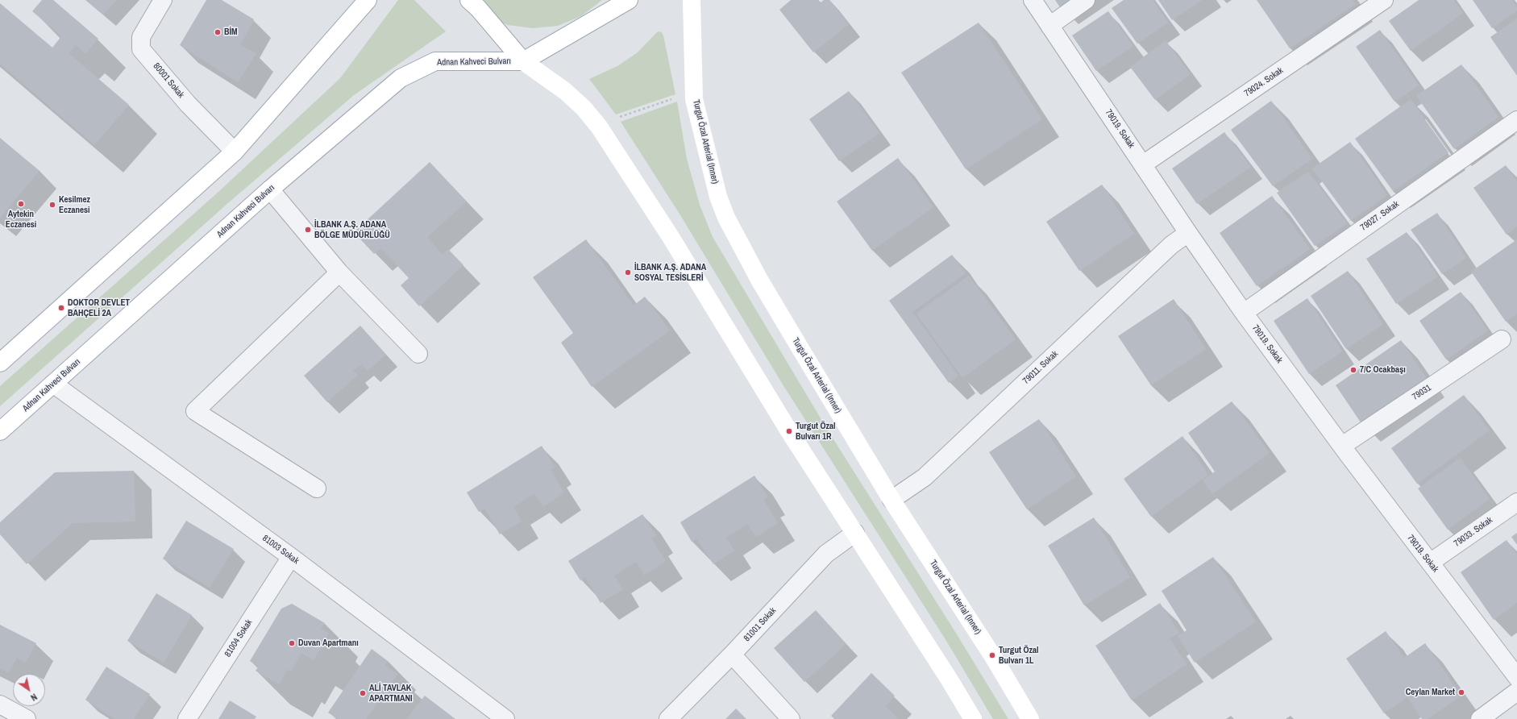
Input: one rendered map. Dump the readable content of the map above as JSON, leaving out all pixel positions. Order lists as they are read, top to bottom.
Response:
{
  "streets": {
    "main road": ["Adnan Kahveci Bulvarı", "Turgut Özal Arterial (Inner)"],
    "street": [
      "80001 Sokak",
      "79024. Sokak",
      "79019. Sokak",
      "79027. Sokak",
      "79011. Sokak",
      "79031",
      "79033. Sokak",
      "81003 Sokak",
      "81001 Sokak",
      "81004 Sokak"
    ]
  },
  "crossings": [
    ["Adnan Kahveci Bulvarı", "81003 Sokak"],
    ["79024. Sokak", "79019. Sokak"],
    ["79019. Sokak", "79027. Sokak"],
    ["79019. Sokak", "79011. Sokak"],
    ["79019. Sokak", "79031"],
    ["79019. Sokak", "79033. Sokak"],
    ["Turgut Özal Arterial (Inner)", "79011. Sokak"],
    ["81003 Sokak", "81004 Sokak"]
  ],
  "places": [
    "BİM",
    "Aytekin Eczanesi",
    "Kesilmez Eczanesi",
    "İLBANK A.Ş. ADANA BÖLGE MÜDÜRLÜĞÜ",
    "İLBANK A.Ş. ADANA SOSYAL TESİSLERİ",
    "DOKTOR DEVLET BAHÇELİ 2A",
    "7/C Ocakbaşı",
    "Turgut Özal Bulvarı 1R",
    "Duvan Apartmanı",
    "Turgut Özal Bulvarı 1L",
    "Ceylan Market",
    "ALİ TAVLAK APARTMANI"
  ],
  "north": "bottom right"
}
